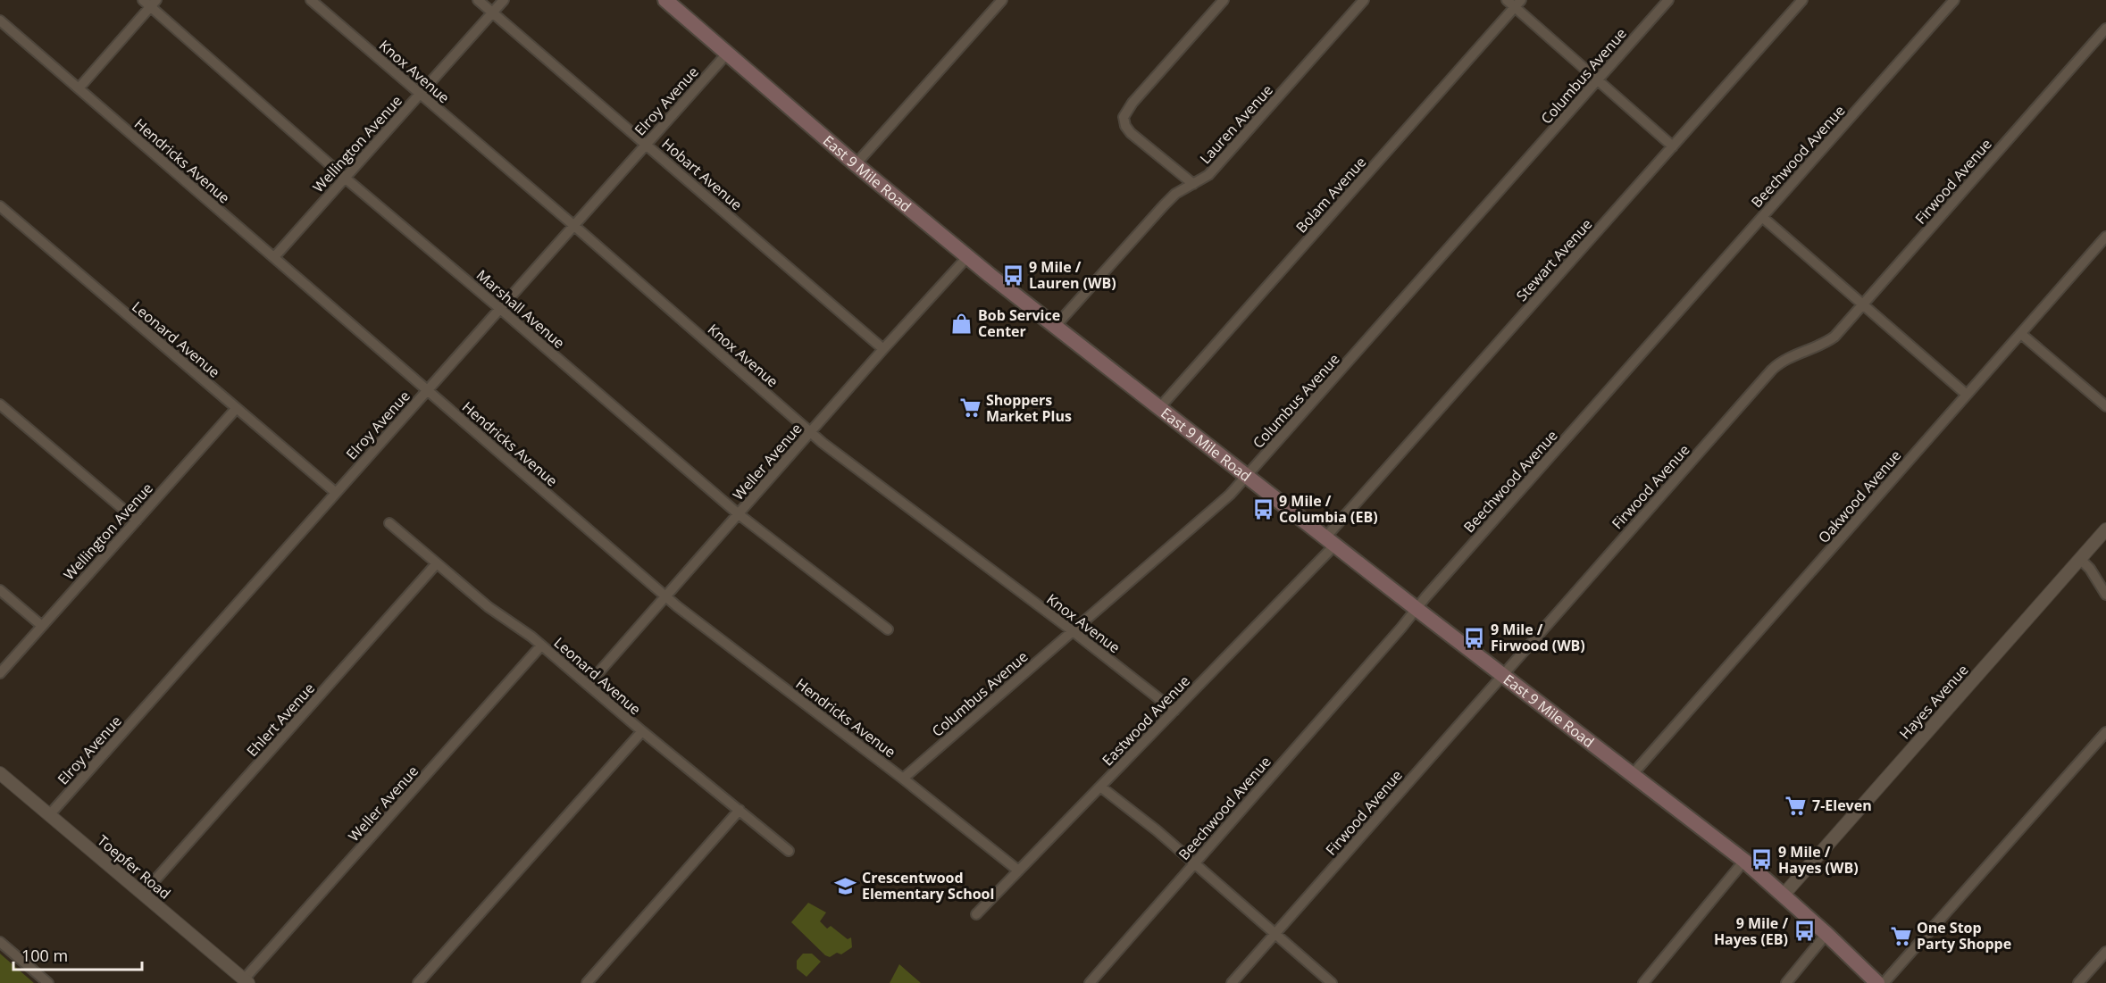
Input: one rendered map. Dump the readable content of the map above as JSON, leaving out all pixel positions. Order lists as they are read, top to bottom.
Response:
{
  "streets": {
    "main road": ["East 9 Mile Road"],
    "street": [
      "Knox Avenue",
      "Columbus Avenue",
      "Elroy Avenue",
      "Lauren Avenue",
      "Wellington Avenue",
      "Beechwood Avenue",
      "Hendricks Avenue",
      "Hobart Avenue",
      "Firwood Avenue",
      "Bolam Avenue",
      "Stewart Avenue",
      "Marshall Avenue",
      "Leonard Avenue",
      "Weller Avenue",
      "Oakwood Avenue",
      "Hayes Avenue",
      "Ehlert Avenue",
      "Eastwood Avenue",
      "Toepfer Road"
    ]
  },
  "crossings": [
    ["Knox Avenue", "Columbus Avenue"],
    ["Knox Avenue", "Elroy Avenue"],
    ["Knox Avenue", "Wellington Avenue"],
    ["Knox Avenue", "Weller Avenue"],
    ["Knox Avenue", "Eastwood Avenue"],
    ["Columbus Avenue", "Hendricks Avenue"],
    ["Columbus Avenue", "East 9 Mile Road"],
    ["Elroy Avenue", "Hendricks Avenue"],
    ["Elroy Avenue", "East 9 Mile Road"],
    ["Elroy Avenue", "Hobart Avenue"],
    ["Elroy Avenue", "Marshall Avenue"],
    ["Elroy Avenue", "Leonard Avenue"],
    ["Elroy Avenue", "Toepfer Road"],
    ["Lauren Avenue", "East 9 Mile Road"],
    ["Wellington Avenue", "Hendricks Avenue"],
    ["Wellington Avenue", "Hobart Avenue"],
    ["Wellington Avenue", "Marshall Avenue"],
    ["Wellington Avenue", "Leonard Avenue"],
    ["Beechwood Avenue", "East 9 Mile Road"],
    ["Hendricks Avenue", "Weller Avenue"],
    ["Hendricks Avenue", "Eastwood Avenue"],
    ["East 9 Mile Road", "Firwood Avenue"],
    ["East 9 Mile Road", "Bolam Avenue"],
    ["East 9 Mile Road", "Stewart Avenue"],
    ["East 9 Mile Road", "Weller Avenue"],
    ["East 9 Mile Road", "Oakwood Avenue"],
    ["East 9 Mile Road", "Hayes Avenue"],
    ["East 9 Mile Road", "Eastwood Avenue"],
    ["Hobart Avenue", "Weller Avenue"],
    ["Stewart Avenue", "Eastwood Avenue"],
    ["Marshall Avenue", "Weller Avenue"],
    ["Leonard Avenue", "Weller Avenue"],
    ["Leonard Avenue", "Ehlert Avenue"],
    ["Weller Avenue", "Toepfer Road"],
    ["Ehlert Avenue", "Toepfer Road"]
  ],
  "places": {
    "bus stop": [
      "9 Mile / Lauren (WB)",
      "9 Mile / Columbia (EB)",
      "9 Mile / Firwood (WB)",
      "9 Mile / Hayes (WB)",
      "9 Mile / Hayes (EB)"
    ],
    "shop": ["Bob Service Center"],
    "supermarket": ["Shoppers Market Plus", "7-Eleven", "One Stop Party Shoppe"],
    "school or university": ["Crescentwood Elementary School"]
  },
  "scale_bar": "100 m"
}
